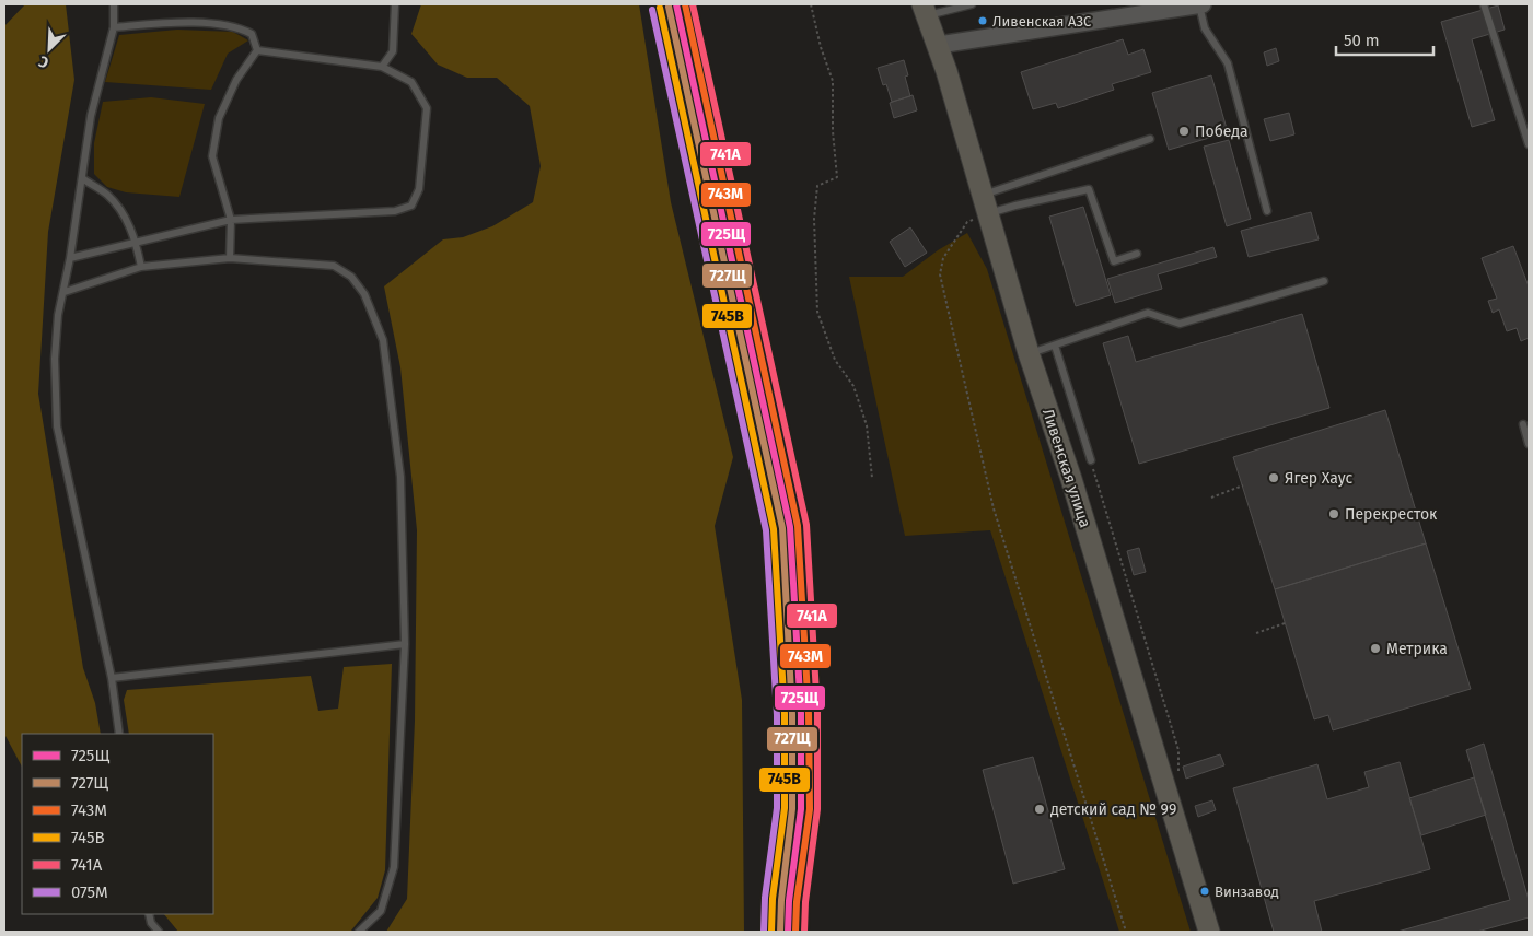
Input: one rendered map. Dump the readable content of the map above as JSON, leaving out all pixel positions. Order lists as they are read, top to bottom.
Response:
{
  "streets": {
    "main road": ["Ливенская улица"]
  },
  "places": [
    "Ливенская АЗС",
    "Победа",
    "Ягер Хаус",
    "Перекресток",
    "Метрика",
    "детский сад № 99",
    "Винзавод"
  ],
  "lines": [
    "transit line 725Щ",
    "transit line 743М",
    "transit line 741А",
    "transit line 727Щ",
    "transit line 745В",
    "transit line 075М"
  ],
  "legend": [
    "725Щ",
    "727Щ",
    "743М",
    "745В",
    "741А",
    "075М"
  ],
  "scale_bar": "50 m",
  "north": "bottom left"
}
